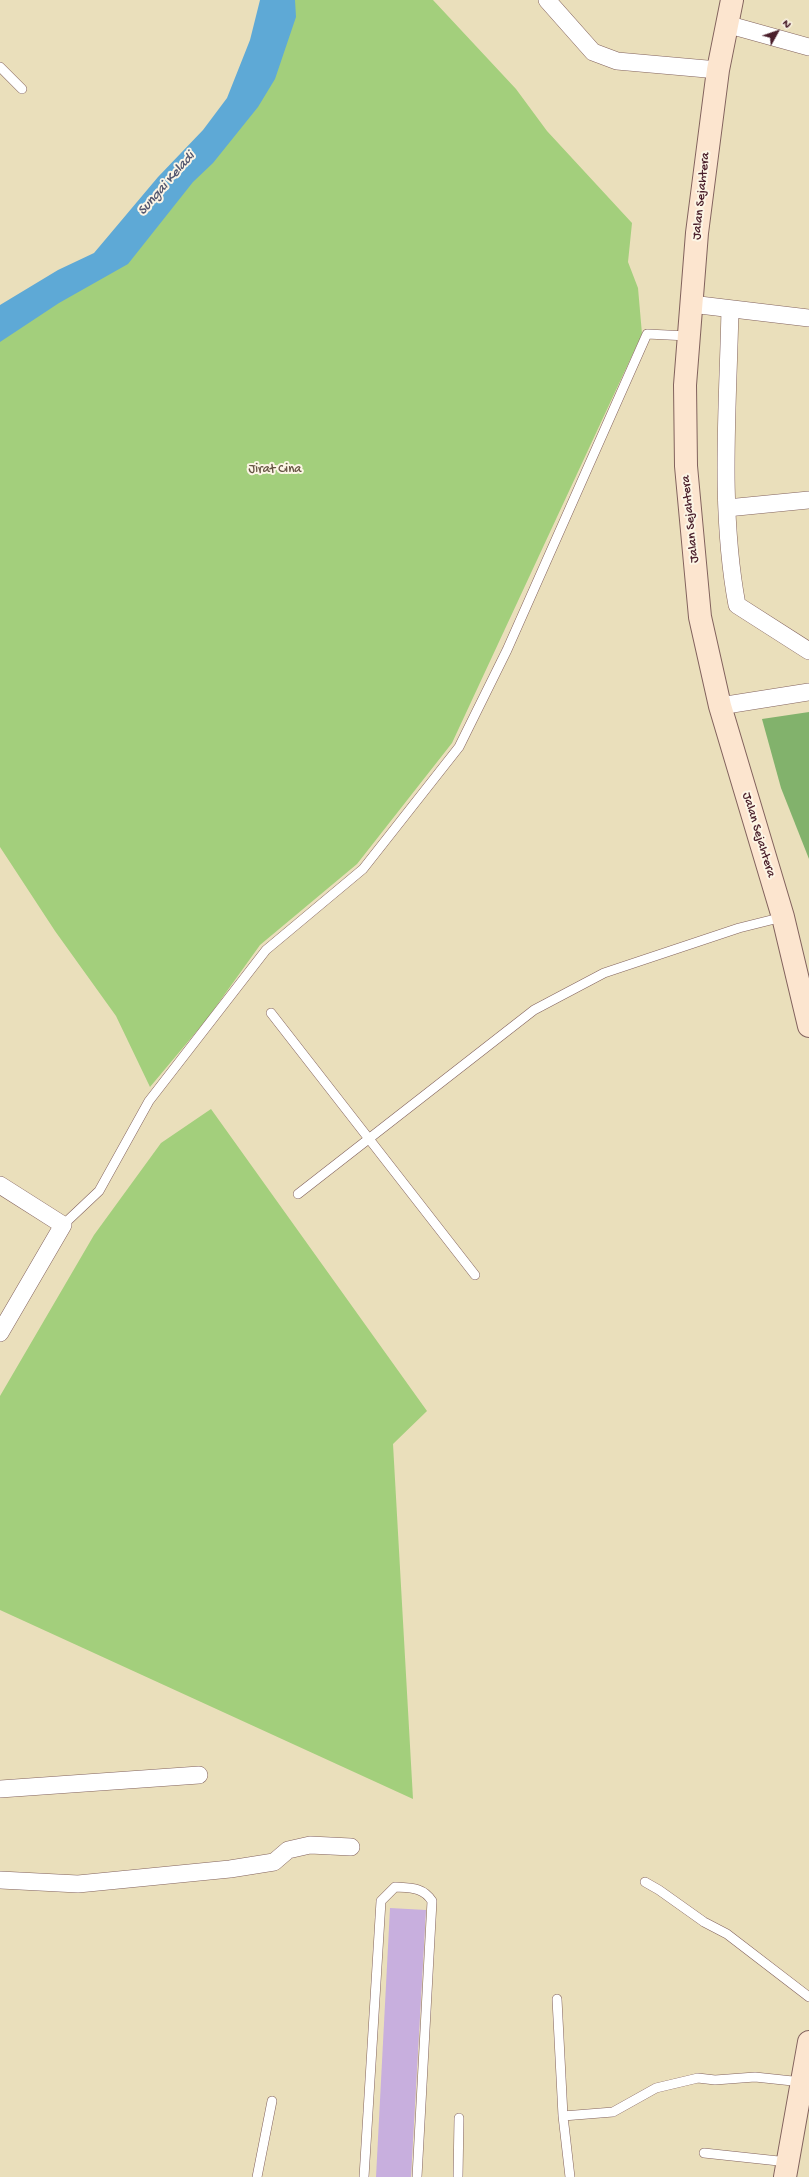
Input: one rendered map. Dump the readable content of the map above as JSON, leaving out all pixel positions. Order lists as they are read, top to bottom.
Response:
{
  "streets": {
    "street": ["Jalan Sejahtera"]
  },
  "water": ["Sungai Keladi"],
  "parks": ["Jirat Cina"],
  "north": "top right"
}
